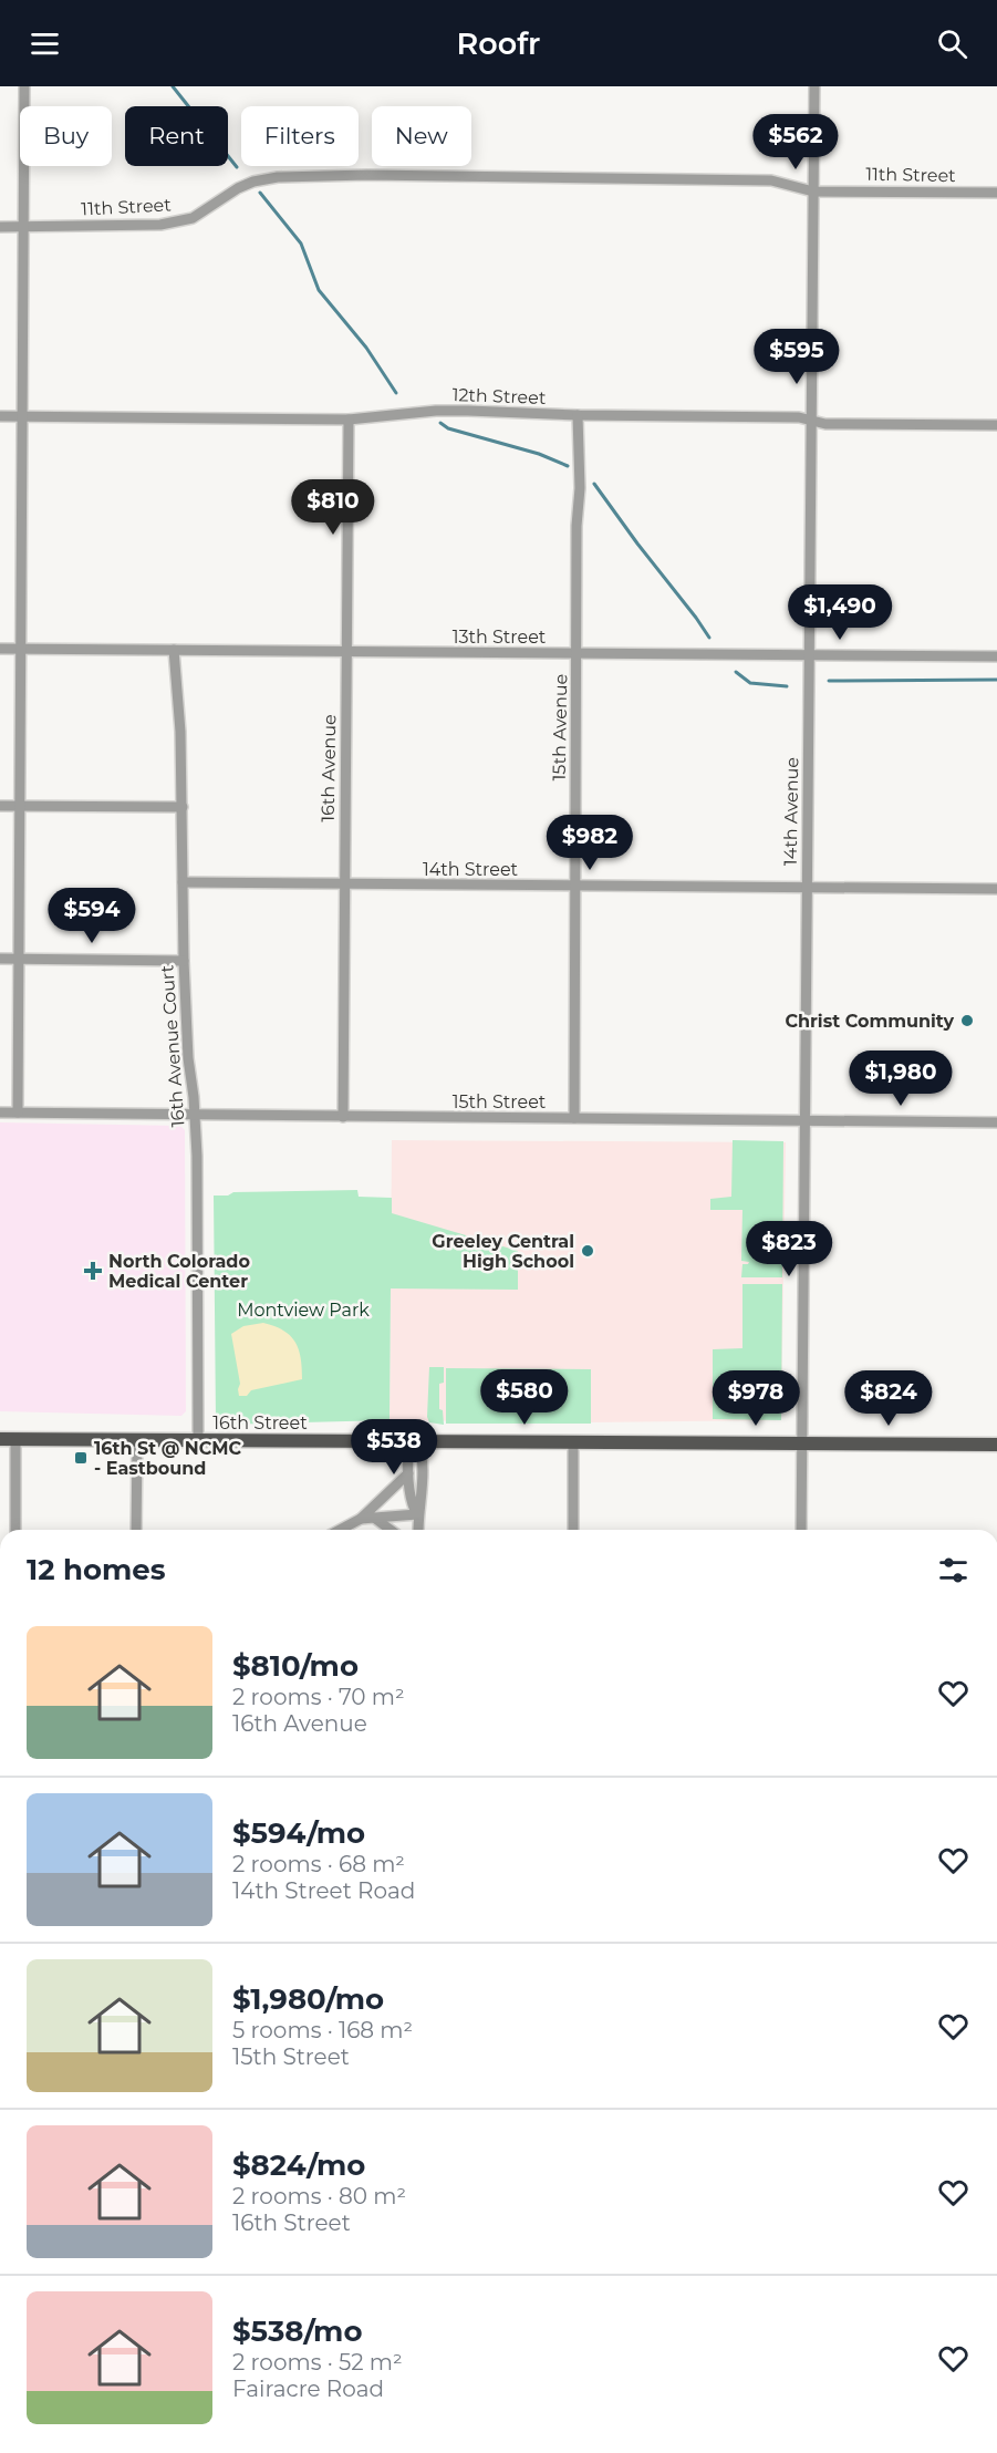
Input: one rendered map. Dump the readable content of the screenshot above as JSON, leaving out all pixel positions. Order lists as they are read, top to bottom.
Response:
{
  "streets": {
    "main road": ["16th Street"],
    "street": [
      "11th Street",
      "12th Street",
      "13th Street",
      "15th Avenue",
      "16th Avenue",
      "14th Avenue",
      "14th Street",
      "16th Avenue Court",
      "15th Street"
    ]
  },
  "crossings": [
    ["11th Street", "14th Avenue"],
    ["12th Street", "15th Avenue"],
    ["12th Street", "16th Avenue"],
    ["12th Street", "14th Avenue"],
    ["13th Street", "15th Avenue"],
    ["13th Street", "16th Avenue"],
    ["13th Street", "14th Avenue"],
    ["13th Street", "16th Avenue Court"],
    ["15th Avenue", "14th Street"],
    ["15th Avenue", "15th Street"],
    ["16th Avenue", "14th Street"],
    ["16th Avenue", "15th Street"],
    ["14th Avenue", "14th Street"],
    ["14th Avenue", "15th Street"],
    ["14th Avenue", "16th Street"],
    ["14th Street", "16th Avenue Court"],
    ["16th Avenue Court", "15th Street"],
    ["16th Avenue Court", "16th Street"]
  ],
  "parks": ["Montview Park"],
  "places": {
    "other": ["Christ Community", "Greeley Central High School"],
    "health": ["North Colorado Medical Center"],
    "transit": ["16th St @ NCMC - Eastbound"]
  },
  "page": {
    "header": "Roofr",
    "chip": [
      "Buy",
      "Rent",
      "Filters",
      "New"
    ],
    "price": [
      "$562",
      "$595",
      "$810",
      "$1,490",
      "$982",
      "$594",
      "$1,980",
      "$823",
      "$580",
      "$978",
      "$824",
      "$538"
    ],
    "heading": "12 homes",
    "list": [
      {
        "name": "$810/mo",
        "note": "2 rooms · 70 m² · 16th Avenue"
      },
      {
        "name": "$594/mo",
        "note": "2 rooms · 68 m² · 14th Street Road"
      },
      {
        "name": "$1,980/mo",
        "note": "5 rooms · 168 m² · 15th Street"
      },
      {
        "name": "$824/mo",
        "note": "2 rooms · 80 m² · 16th Street"
      },
      {
        "name": "$538/mo",
        "note": "2 rooms · 52 m² · Fairacre Road"
      }
    ]
  }
}
